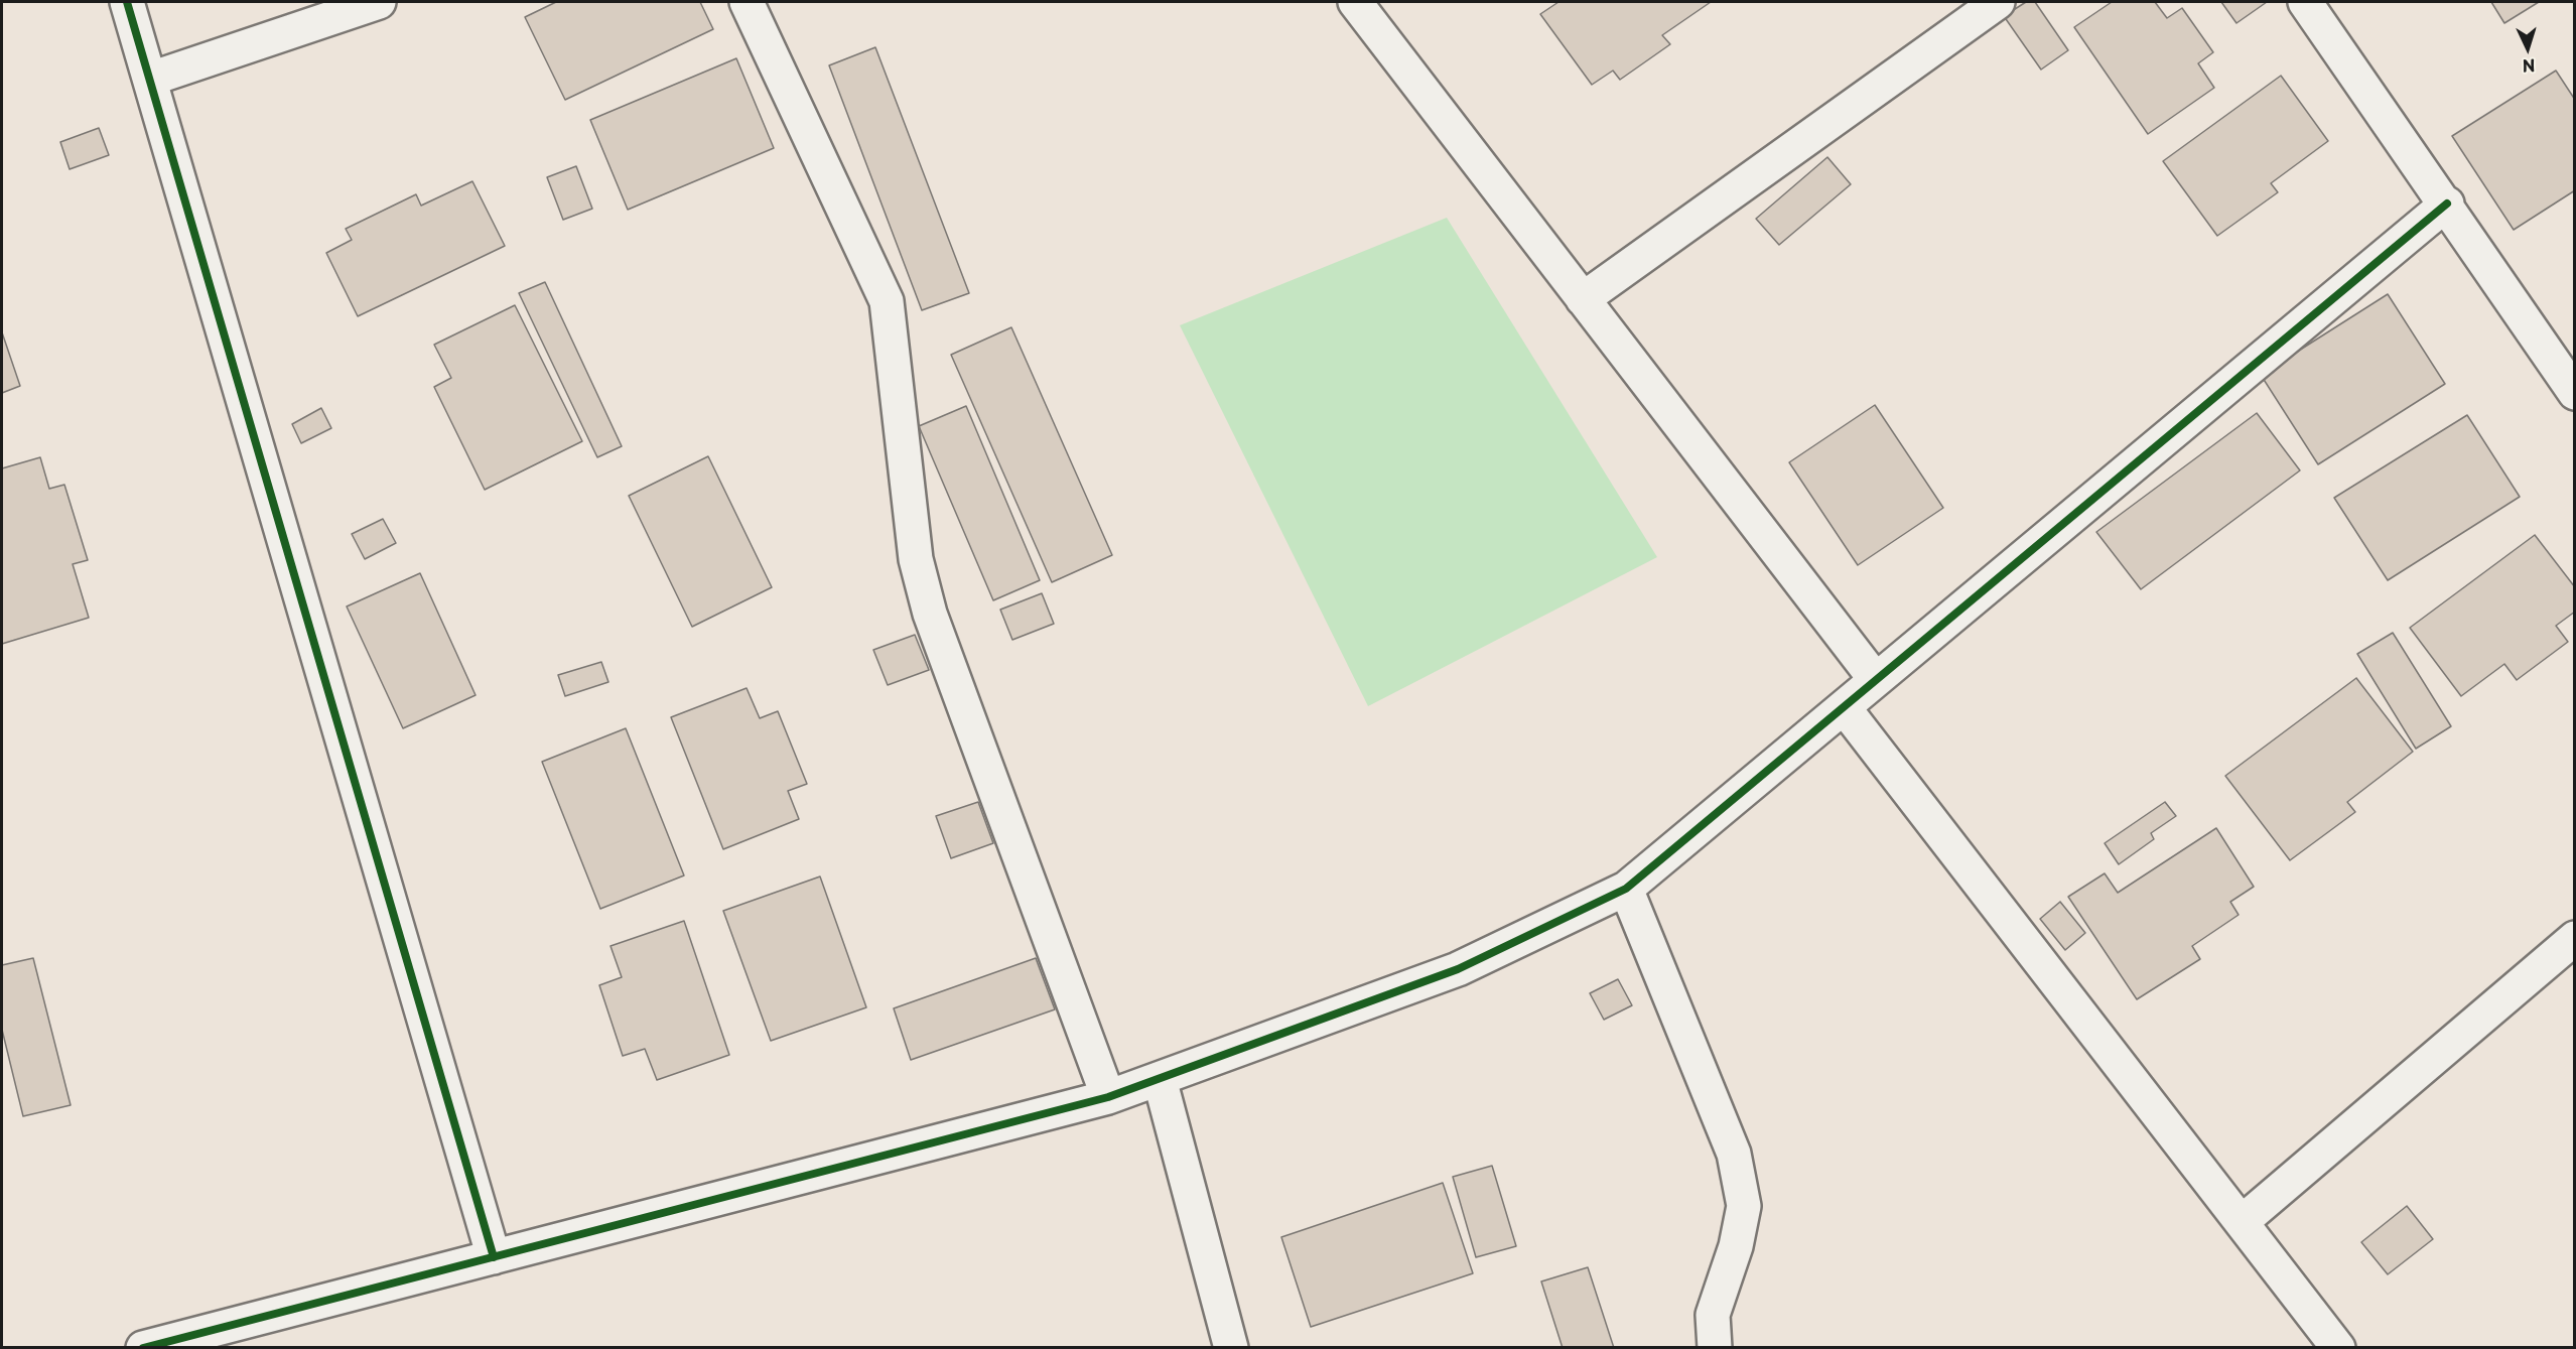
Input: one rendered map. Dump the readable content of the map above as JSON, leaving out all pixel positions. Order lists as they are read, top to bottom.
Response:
{
  "north": "bottom"
}
